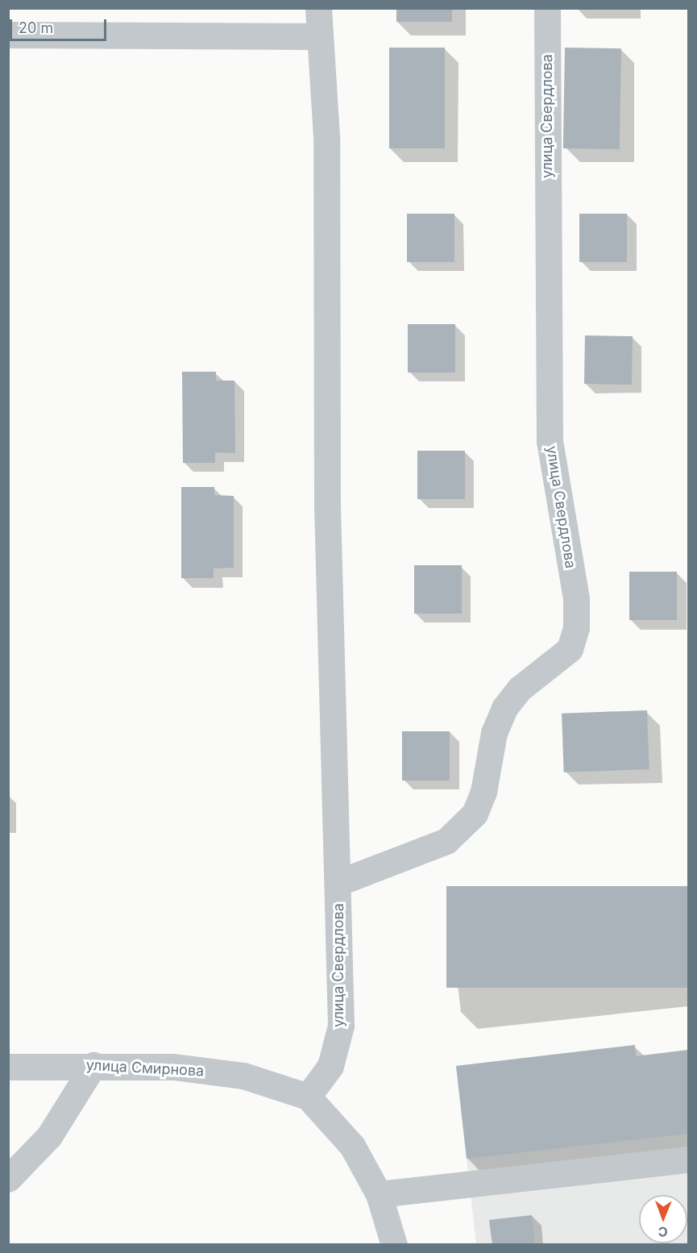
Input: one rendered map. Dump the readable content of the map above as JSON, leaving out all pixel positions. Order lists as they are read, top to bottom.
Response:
{
  "streets": {
    "street": ["улица Свердлова", "улица Смирнова"]
  },
  "crossings": [
    ["улица Свердлова", "улица Смирнова"]
  ],
  "scale_bar": "20 m",
  "north": "bottom"
}
